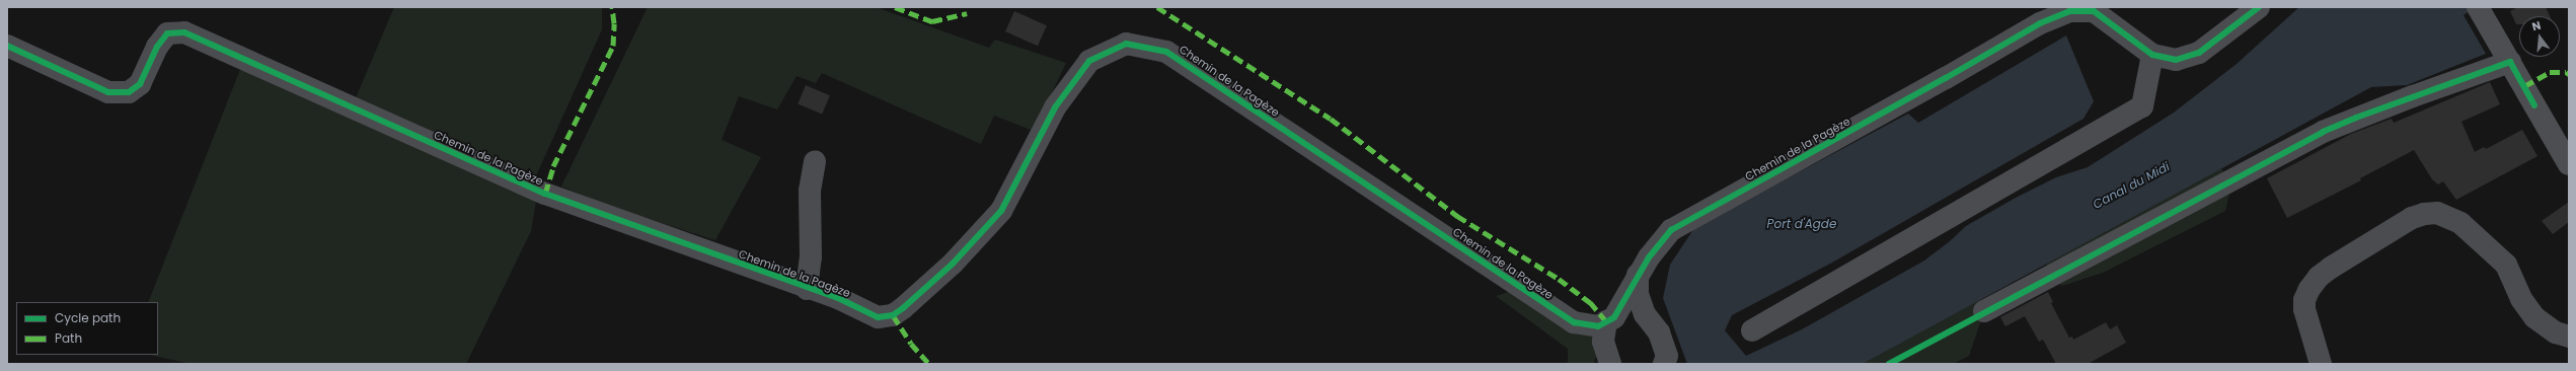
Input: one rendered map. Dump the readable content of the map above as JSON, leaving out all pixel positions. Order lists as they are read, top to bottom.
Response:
{
  "streets": {
    "street": ["Chemin de la Pagèze"]
  },
  "water": ["Canal du Midi", "Port d'Agde"],
  "legend": ["Cycle path", "Path"],
  "north": "top"
}
